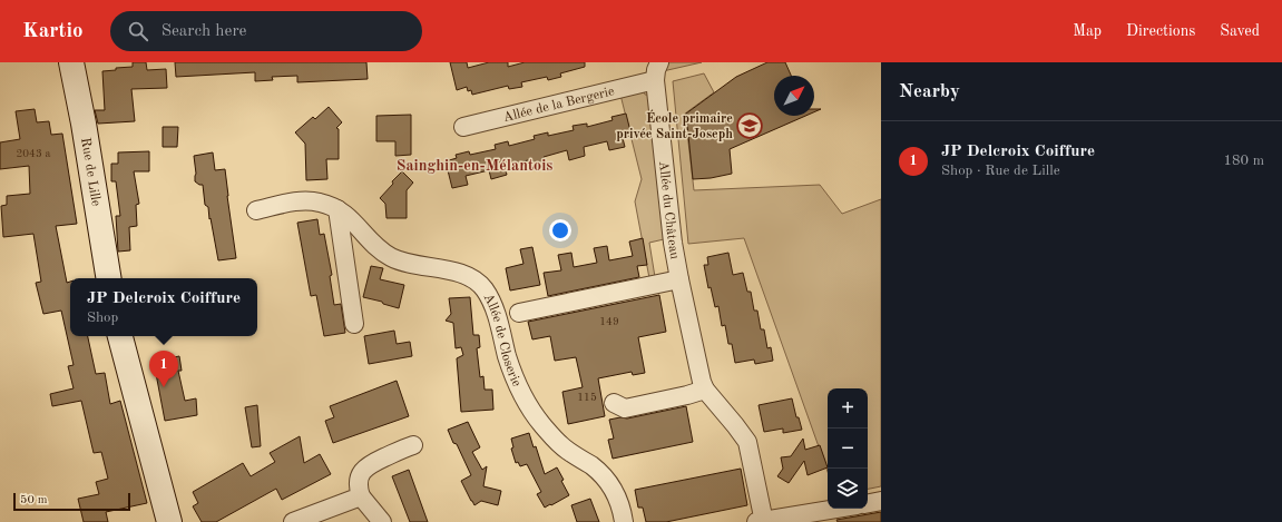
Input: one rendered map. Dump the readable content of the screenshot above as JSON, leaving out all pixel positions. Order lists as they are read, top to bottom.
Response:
{
  "streets": {
    "main road": ["Rue de Lille"],
    "street": ["Allée de la Bergerie", "Allée du Château", "Allée de Closerie"]
  },
  "crossings": [
    ["Allée de la Bergerie", "Allée du Château"]
  ],
  "districts": ["Sainghin-en-Mélantois"],
  "places": {
    "school or university": ["École primaire privée Saint-Joseph"]
  },
  "house_numbers": ["2043 a", "149", "115"],
  "scale_bar": "50 m",
  "north": "top right",
  "page": {
    "header": "Kartio",
    "search": "Search here",
    "nav": ["Map", "Directions", "Saved"],
    "heading": "Nearby",
    "list": [
      {
        "mark": "1",
        "name": "JP Delcroix Coiffure",
        "note": "Shop · Rue de Lille",
        "value": "180 m"
      }
    ],
    "popup": ["JP Delcroix Coiffure", "Shop"],
    "pins": "1",
    "map_buttons": ["+", "−"],
    "scale": "50 m"
  }
}
